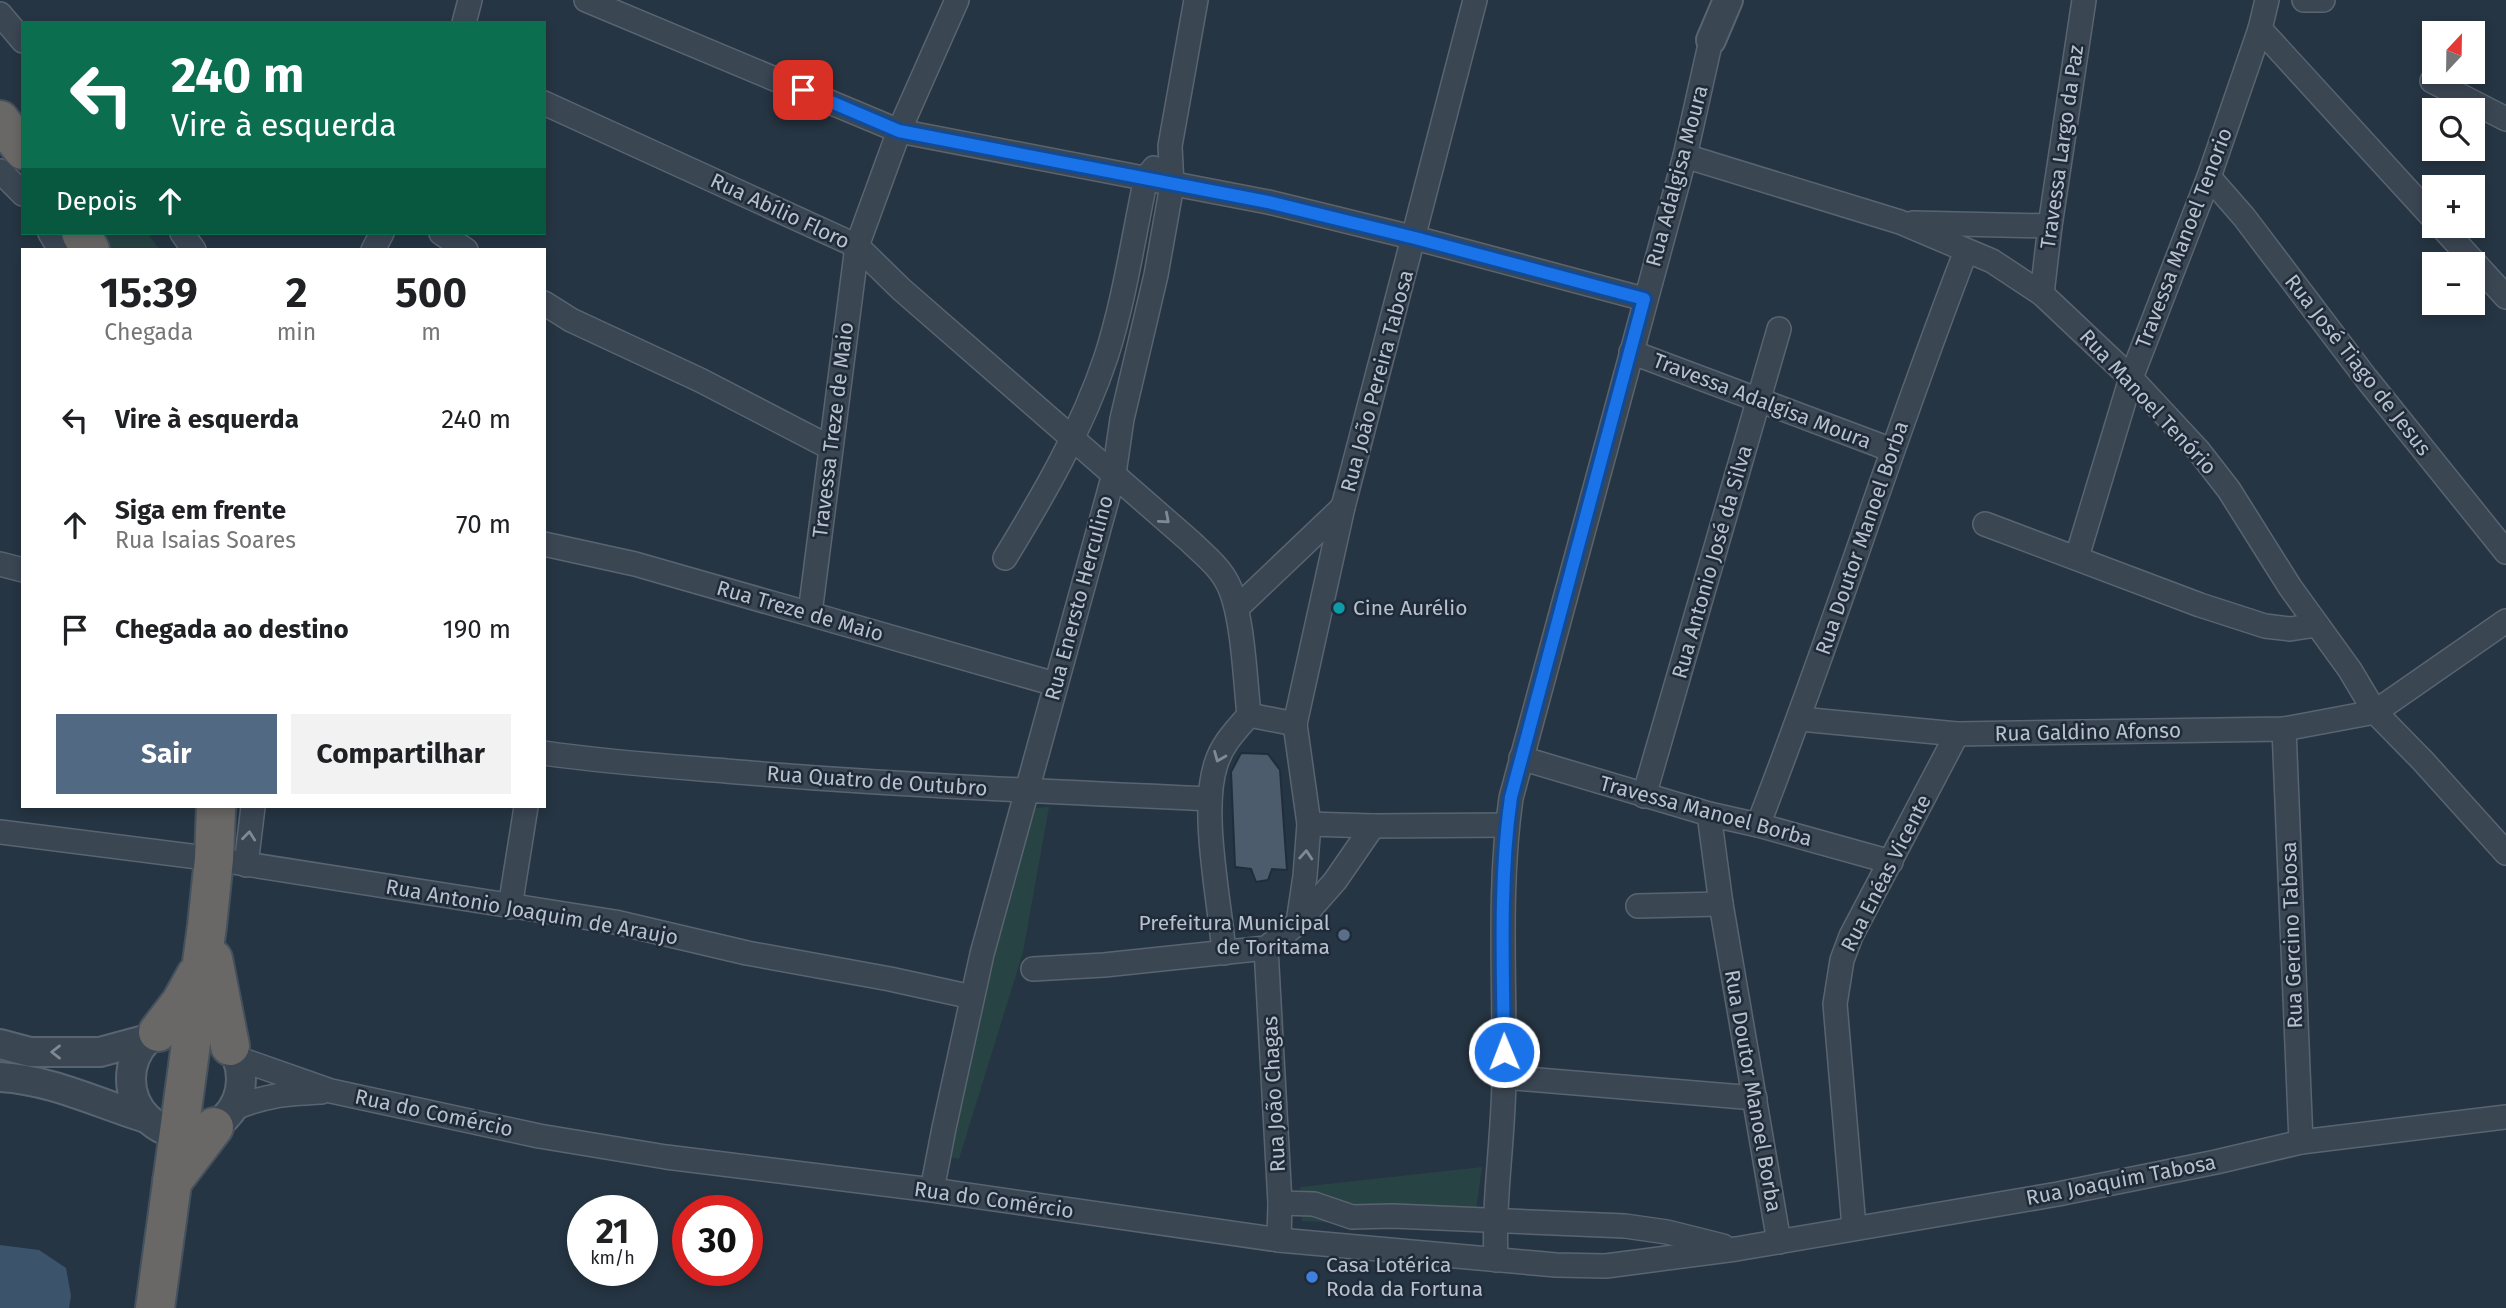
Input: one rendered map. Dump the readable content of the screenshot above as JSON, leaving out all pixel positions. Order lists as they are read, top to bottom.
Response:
{
  "streets": {
    "street": [
      "Travessa Largo da Paz",
      "Rua Adalgisa Moura",
      "Rua Abílio Floro",
      "Travessa Manoel Tenorio",
      "Rua José Tiago de Jesus",
      "Rua João Pereira Tabosa",
      "Travessa Adalgisa Moura",
      "Rua Manoel Tenório",
      "Travessa Treze de Maio",
      "Rua Doutor Manoel Borba",
      "Rua Antonio José da Silva",
      "Rua Enersto Herculino",
      "Rua Treze de Maio",
      "Rua Galdino Afonso",
      "Rua Quatro de Outubro",
      "Travessa Manoel Borba",
      "Rua Enéas Vicente",
      "Rua Antonio Joaquim de Araujo",
      "Rua Gercino Tabosa",
      "Rua João Chagas",
      "Rua do Comércio",
      "Rua Joaquim Tabosa"
    ]
  },
  "crossings": [
    ["Travessa Largo da Paz", "Rua Manoel Tenório"],
    ["Rua Adalgisa Moura", "Travessa Adalgisa Moura"],
    ["Rua Adalgisa Moura", "Rua Manoel Tenório"],
    ["Rua Adalgisa Moura", "Travessa Manoel Borba"],
    ["Rua Adalgisa Moura", "Rua do Comércio"],
    ["Rua Adalgisa Moura", "Rua Joaquim Tabosa"],
    ["Rua Abílio Floro", "Travessa Treze de Maio"],
    ["Rua Abílio Floro", "Rua Enersto Herculino"],
    ["Travessa Manoel Tenorio", "Rua José Tiago de Jesus"],
    ["Travessa Manoel Tenorio", "Rua Manoel Tenório"],
    ["Travessa Adalgisa Moura", "Rua Doutor Manoel Borba"],
    ["Travessa Adalgisa Moura", "Rua Antonio José da Silva"],
    ["Rua Manoel Tenório", "Rua Doutor Manoel Borba"],
    ["Rua Manoel Tenório", "Rua Galdino Afonso"],
    ["Travessa Treze de Maio", "Rua Treze de Maio"],
    ["Rua Doutor Manoel Borba", "Rua Galdino Afonso"],
    ["Rua Doutor Manoel Borba", "Travessa Manoel Borba"],
    ["Rua Doutor Manoel Borba", "Rua Joaquim Tabosa"],
    ["Rua Antonio José da Silva", "Travessa Manoel Borba"],
    ["Rua Enersto Herculino", "Rua Treze de Maio"],
    ["Rua Enersto Herculino", "Rua Quatro de Outubro"],
    ["Rua Enersto Herculino", "Rua Antonio Joaquim de Araujo"],
    ["Rua Enersto Herculino", "Rua do Comércio"],
    ["Rua Galdino Afonso", "Rua Enéas Vicente"],
    ["Rua Galdino Afonso", "Rua Gercino Tabosa"],
    ["Travessa Manoel Borba", "Rua Enéas Vicente"],
    ["Rua Enéas Vicente", "Rua Joaquim Tabosa"],
    ["Rua Gercino Tabosa", "Rua Joaquim Tabosa"],
    ["Rua João Chagas", "Rua do Comércio"],
    ["Rua do Comércio", "Rua Joaquim Tabosa"]
  ],
  "places": ["Cine Aurélio", "Prefeitura Municipal de Toritama", "Casa Lotérica Roda da Fortuna"],
  "north": "top",
  "page": {
    "map_buttons": ["+", "−"],
    "turn": ["240 m", "Vire à esquerda"],
    "then": "Depois",
    "eta": [
      "15:39",
      "Chegada",
      "2",
      "min",
      "500",
      "m"
    ],
    "list": [
      {
        "name": "Vire à esquerda",
        "value": "240 m"
      },
      {
        "name": "Siga em frente",
        "note": "Rua Isaias Soares",
        "value": "70 m"
      },
      {
        "name": "Chegada ao destino",
        "value": "190 m"
      }
    ],
    "buttons": ["Sair", "Compartilhar"],
    "speed": "21 km/h",
    "limit": "30"
  }
}
